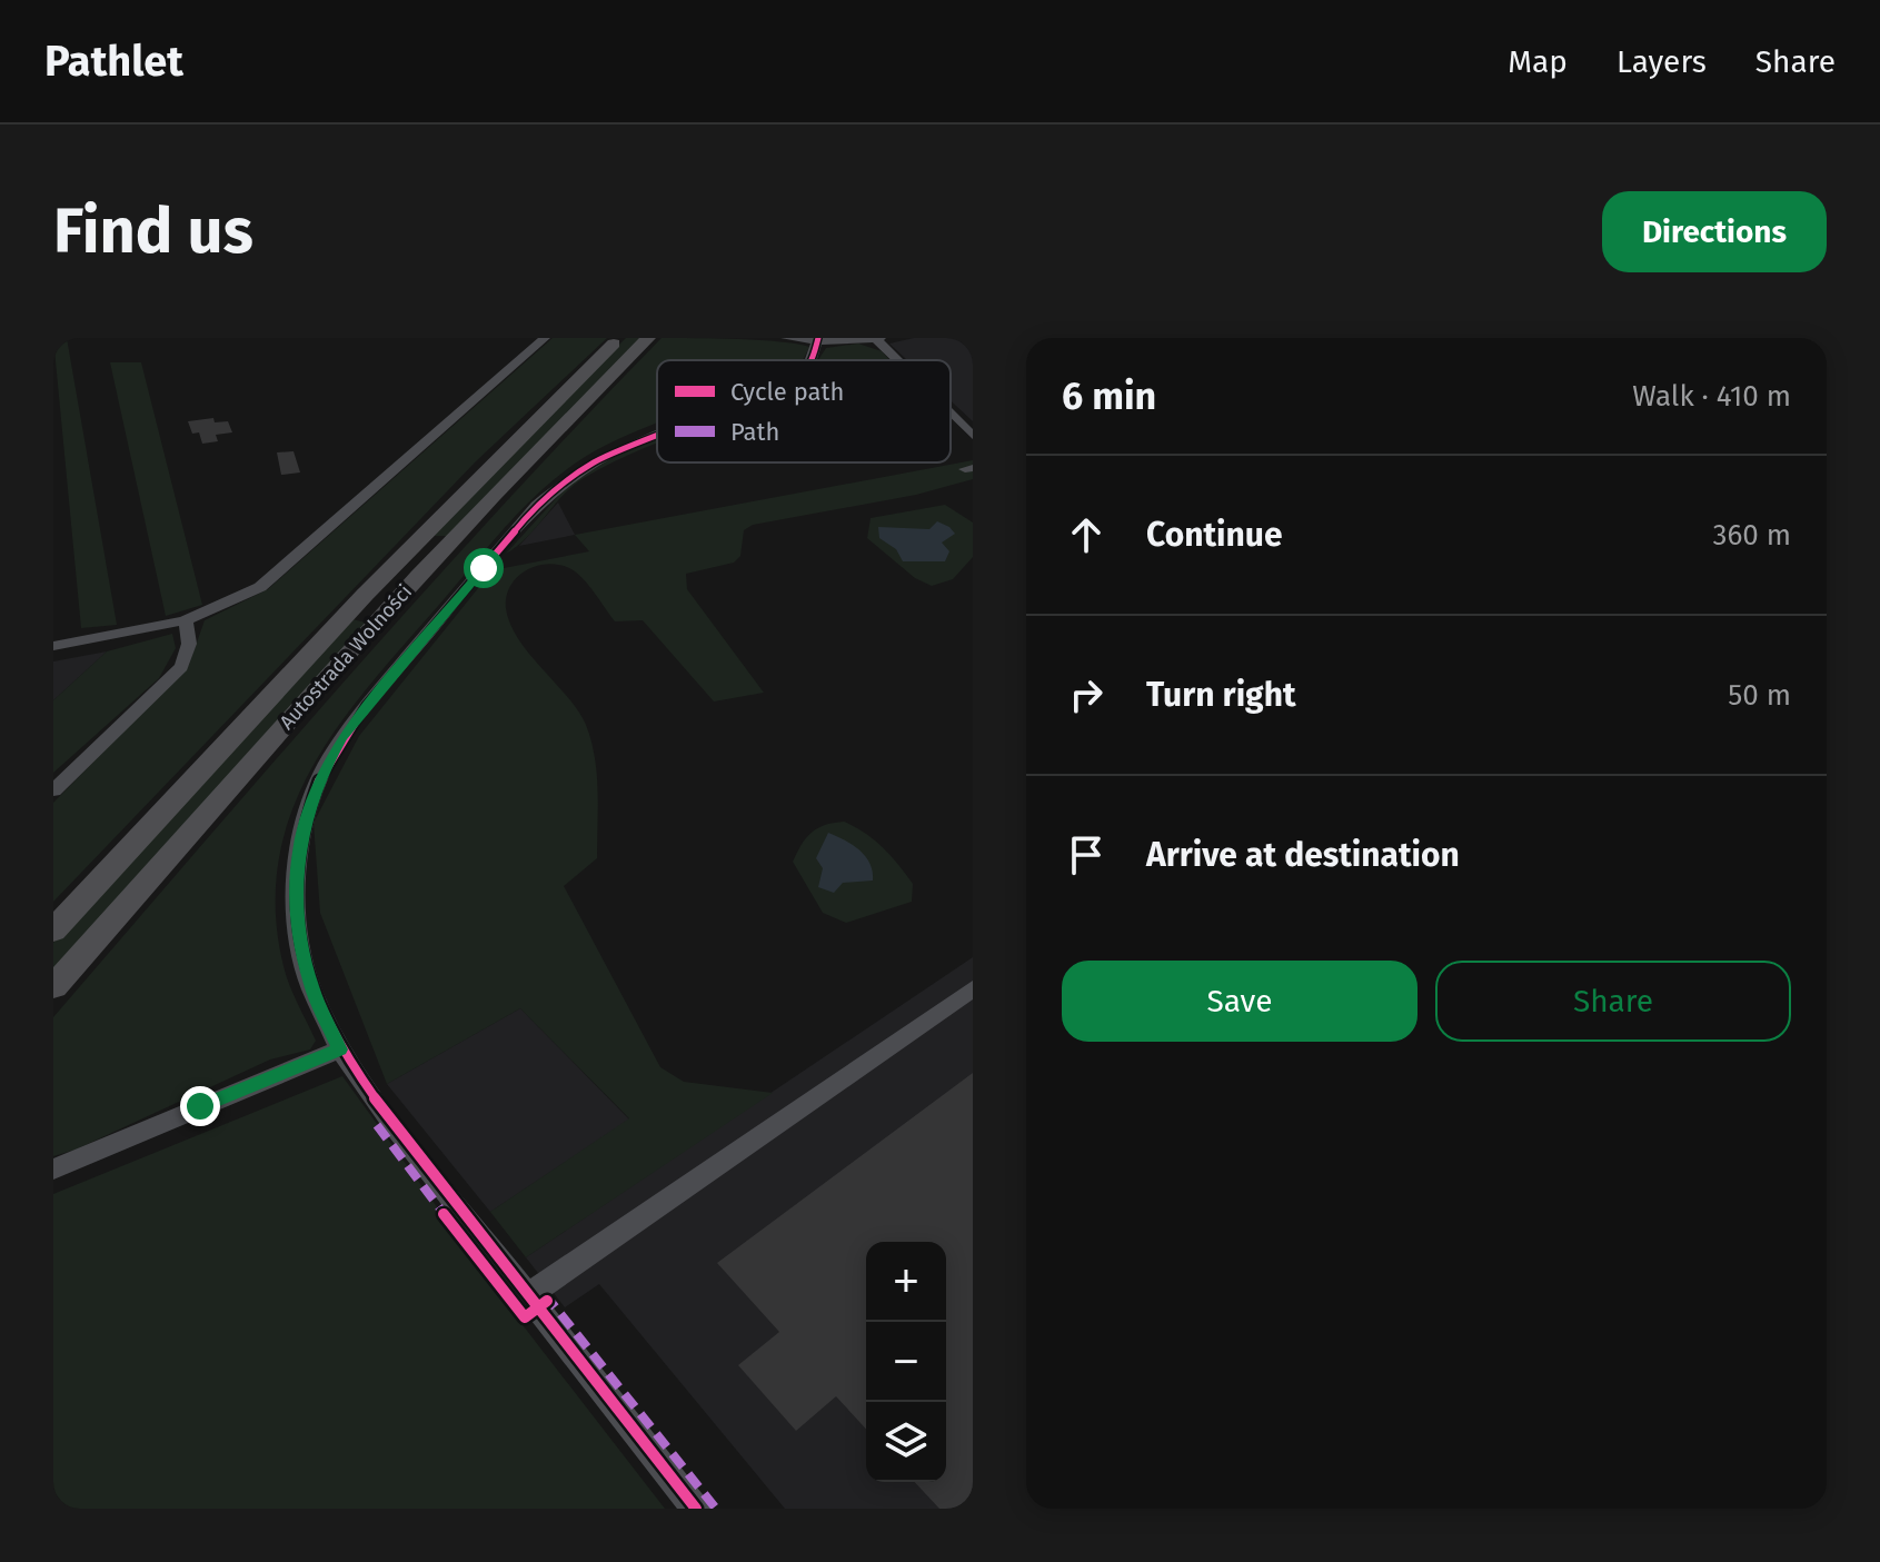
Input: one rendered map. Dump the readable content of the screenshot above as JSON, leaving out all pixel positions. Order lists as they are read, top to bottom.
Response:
{
  "streets": {
    "highway": ["Autostrada Wolności"]
  },
  "legend": ["Cycle path", "Path"],
  "page": {
    "header": "Pathlet",
    "nav": ["Map", "Layers", "Share"],
    "buttons": [
      "Directions",
      ["Save", "Share"]
    ],
    "title": "Find us",
    "heading": ["6 min", "Walk · 410 m"],
    "list": [
      ["Continue", "360 m"],
      ["Turn right", "50 m"],
      "Arrive at destination"
    ],
    "map_buttons": ["+", "−"]
  }
}
